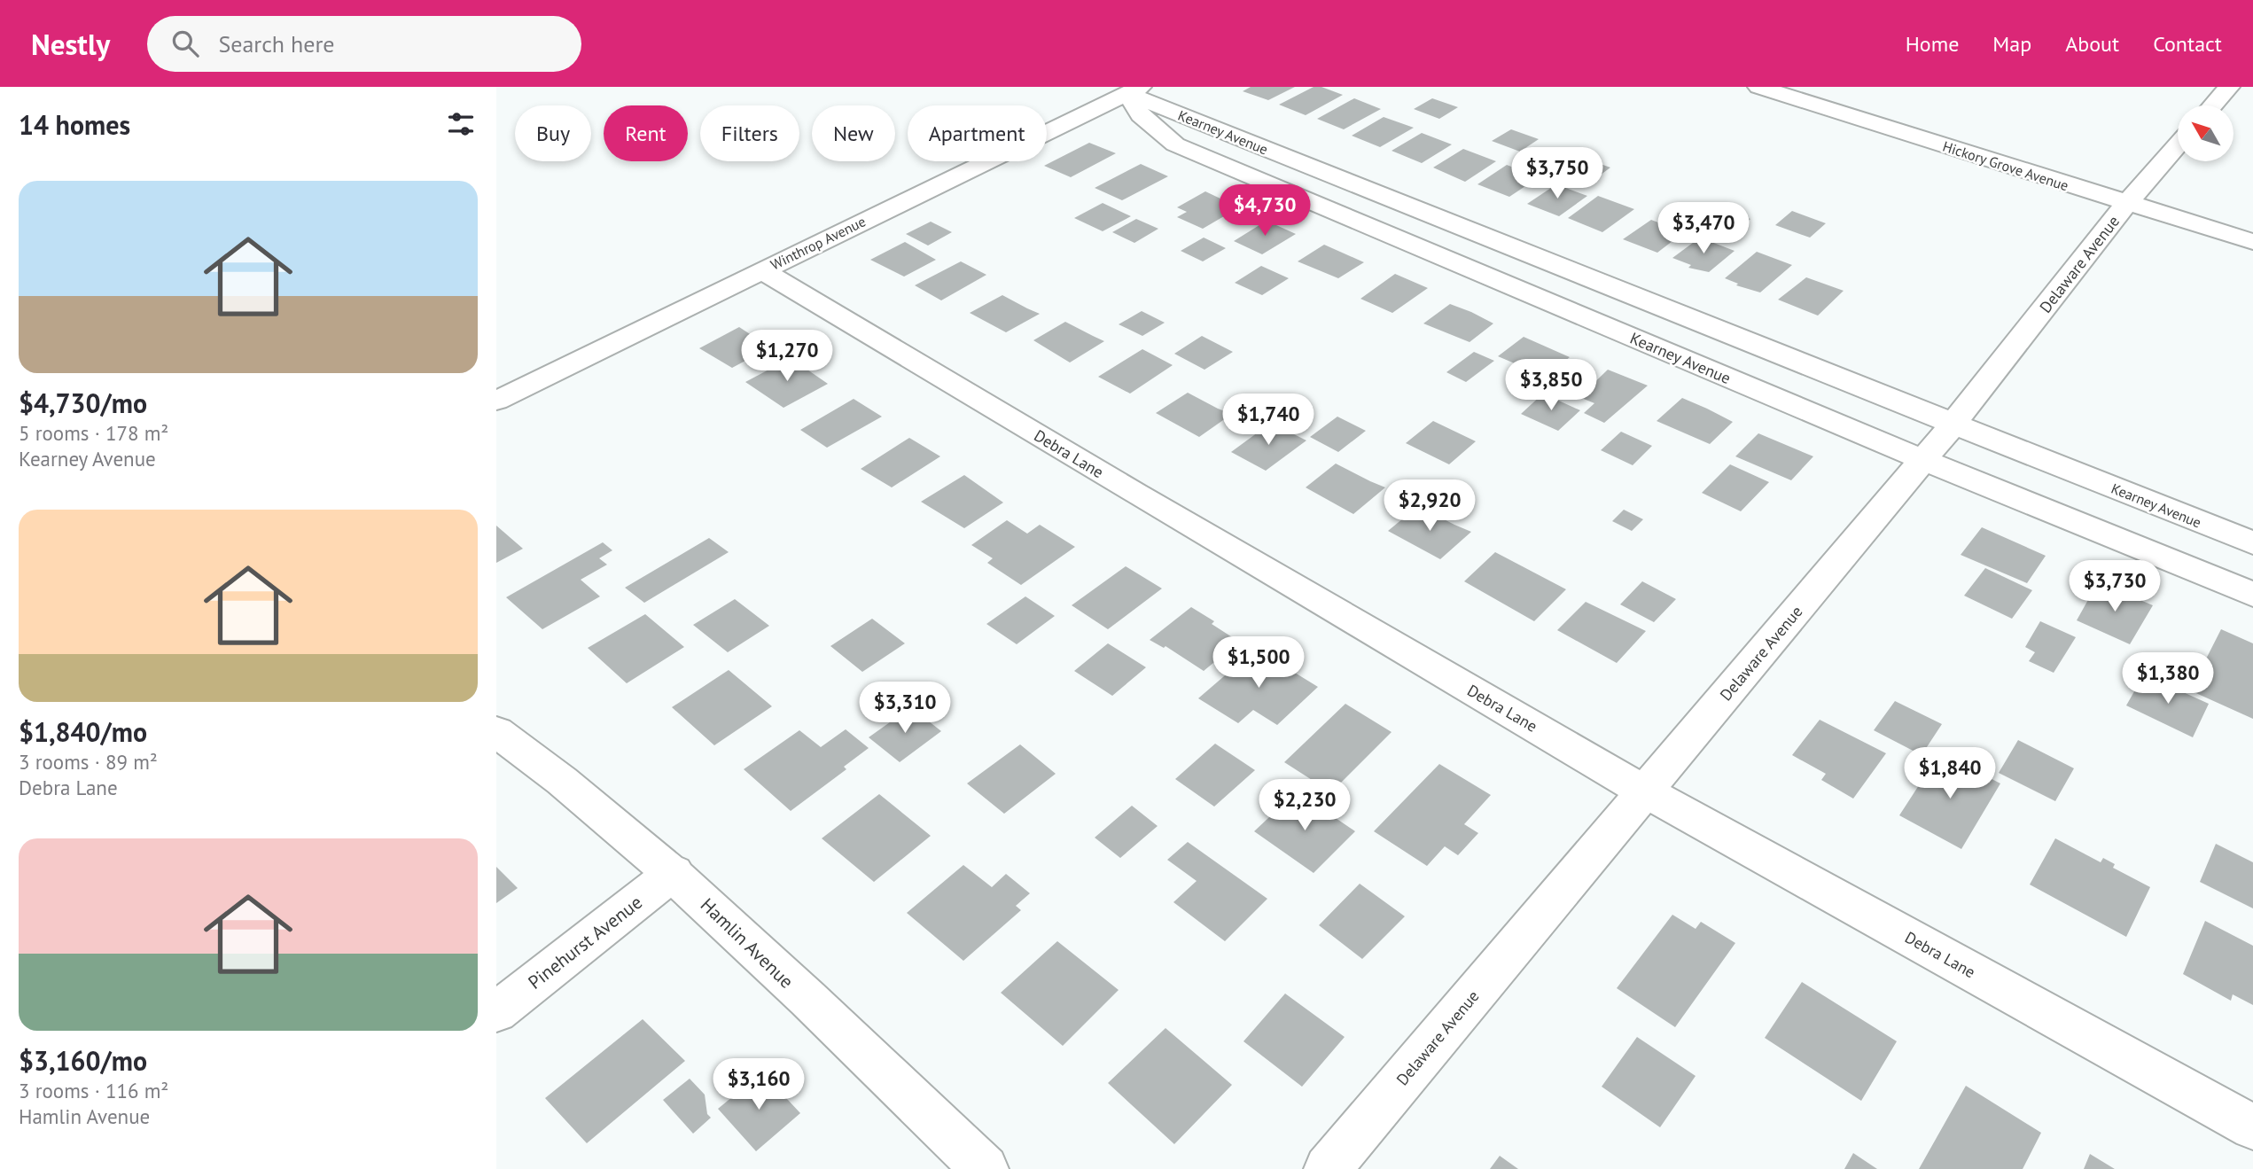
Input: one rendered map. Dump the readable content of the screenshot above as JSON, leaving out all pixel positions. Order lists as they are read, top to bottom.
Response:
{
  "streets": {
    "street": [
      "Kearney Avenue",
      "Hickory Grove Avenue",
      "Winthrop Avenue",
      "Delaware Avenue",
      "Debra Lane",
      "Pinehurst Avenue",
      "Hamlin Avenue"
    ]
  },
  "crossings": [
    ["Kearney Avenue", "Winthrop Avenue"],
    ["Kearney Avenue", "Delaware Avenue"],
    ["Hickory Grove Avenue", "Delaware Avenue"],
    ["Winthrop Avenue", "Debra Lane"],
    ["Delaware Avenue", "Debra Lane"],
    ["Pinehurst Avenue", "Hamlin Avenue"]
  ],
  "north": "top left",
  "page": {
    "header": "Nestly",
    "search": "Search here",
    "nav": [
      "Home",
      "Map",
      "About",
      "Contact"
    ],
    "heading": "14 homes",
    "chip": [
      "Buy",
      "Rent",
      "Filters",
      "New",
      "Apartment"
    ],
    "price": [
      "$3,750",
      "$4,730",
      "$3,470",
      "$1,270",
      "$3,850",
      "$1,740",
      "$2,920",
      "$3,730",
      "$1,500",
      "$1,380",
      "$3,310",
      "$1,840",
      "$2,230",
      "$3,160"
    ],
    "list": [
      {
        "name": "$4,730/mo",
        "note": "5 rooms · 178 m² · Kearney Avenue"
      },
      {
        "name": "$1,840/mo",
        "note": "3 rooms · 89 m² · Debra Lane"
      },
      {
        "name": "$3,160/mo",
        "note": "3 rooms · 116 m² · Hamlin Avenue"
      }
    ]
  }
}
